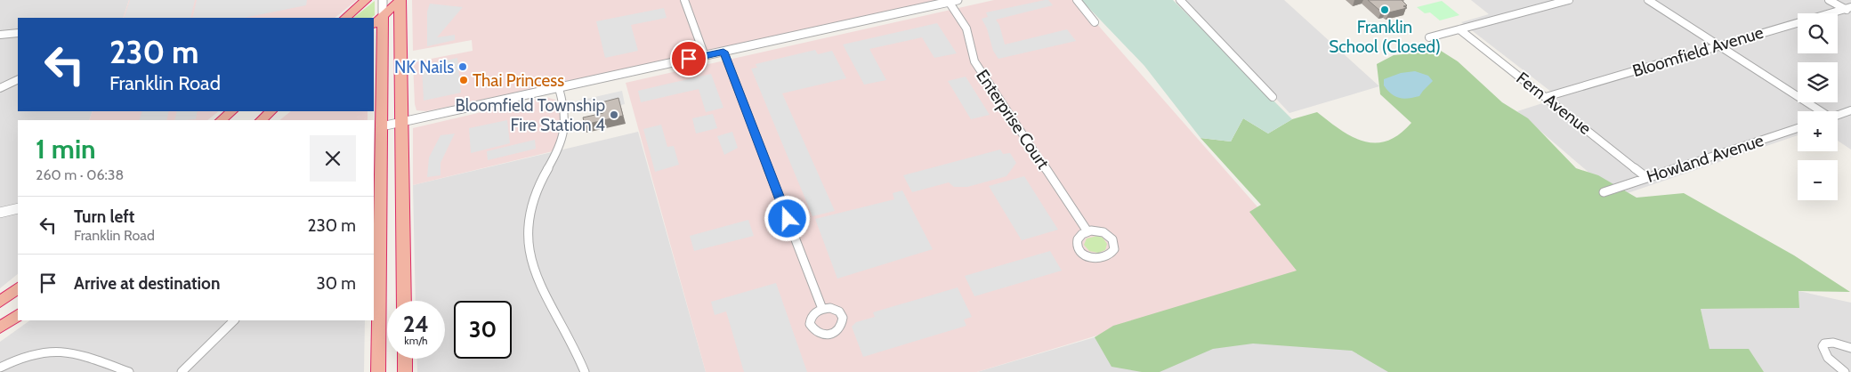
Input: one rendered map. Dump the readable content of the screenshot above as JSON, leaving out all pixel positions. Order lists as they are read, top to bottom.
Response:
{
  "streets": {
    "street": [
      "Bloomfield Avenue",
      "Fern Avenue",
      "Enterprise Court",
      "Howland Avenue"
    ]
  },
  "crossings": [
    ["Bloomfield Avenue", "Fern Avenue"],
    ["Fern Avenue", "Howland Avenue"]
  ],
  "places": [
    "Franklin School (Closed)",
    "NK Nails",
    "Thai Princess",
    "Bloomfield Township Fire Station 4"
  ],
  "page": {
    "map_buttons": ["+", "−"],
    "turn": ["230 m", "Franklin Road"],
    "heading": ["1 min", "260 m · 06:38"],
    "list": [
      {
        "name": "Turn left",
        "note": "Franklin Road",
        "value": "230 m"
      },
      {
        "name": "Arrive at destination",
        "value": "30 m"
      }
    ],
    "speed": "24 km/h",
    "limit": "30"
  }
}
